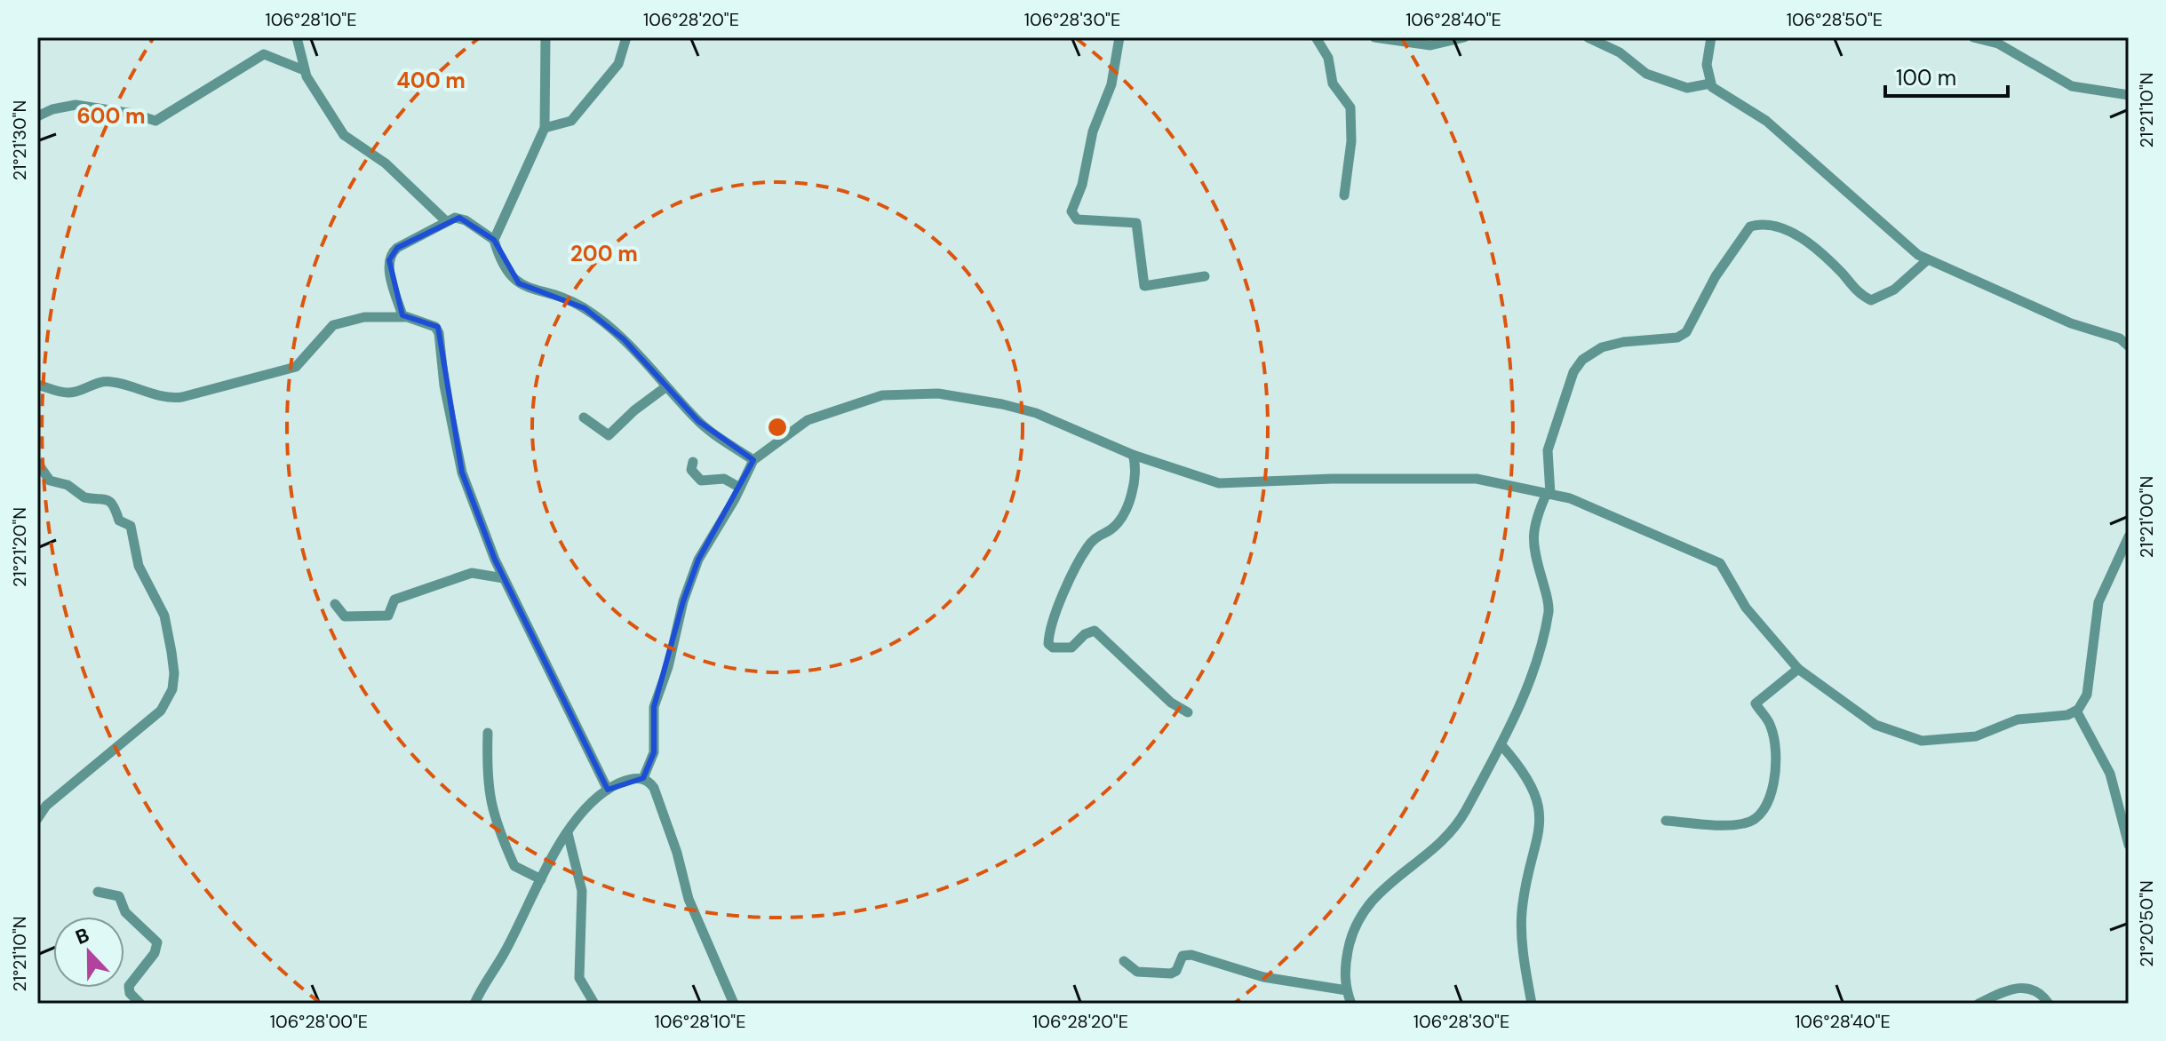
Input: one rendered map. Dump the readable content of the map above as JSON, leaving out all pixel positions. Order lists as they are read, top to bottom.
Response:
{
  "scale_bar": "100 m",
  "north": "top",
  "coordinates": [
    "106°28'10\"E",
    "106°28'20\"E",
    "106°28'30\"E",
    "106°28'40\"E",
    "106°28'50\"E",
    "21°21'10\"N",
    "21°21'30\"N",
    "21°21'00\"N",
    "21°21'20\"N",
    "21°20'50\"N",
    "106°28'00\"E"
  ],
  "rings": ["400 m", "600 m", "200 m"]
}
